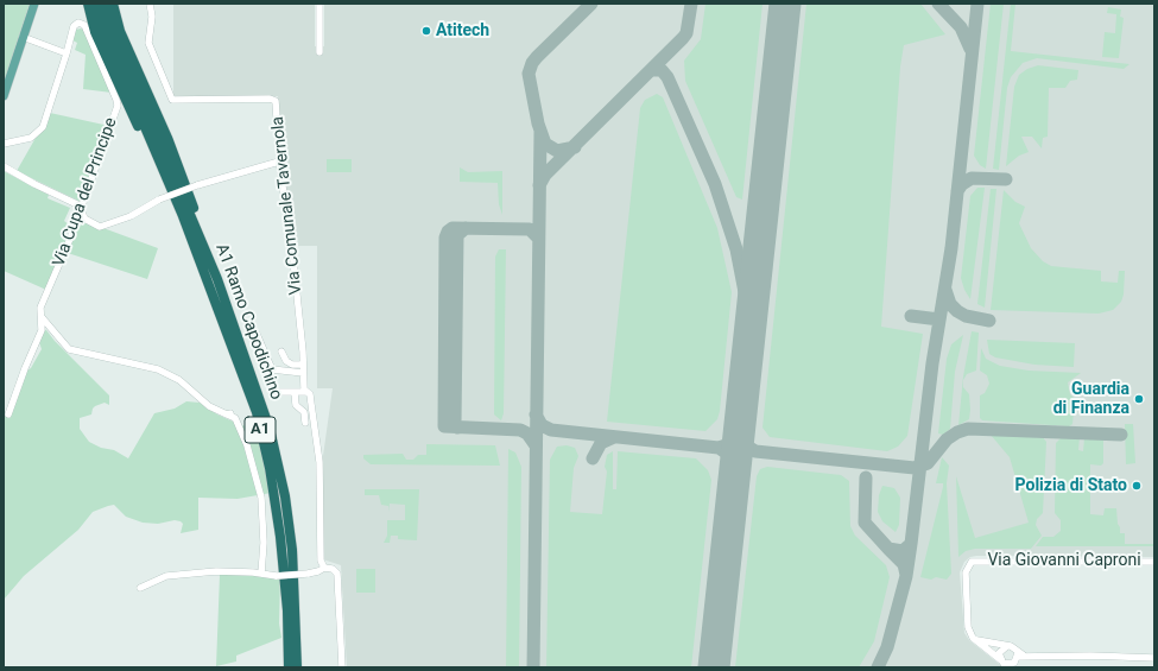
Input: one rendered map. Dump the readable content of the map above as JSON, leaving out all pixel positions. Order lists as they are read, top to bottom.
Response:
{
  "streets": {
    "highway": ["A1 Ramo Capodichino", "A1"],
    "street": ["Via Cupa del Principe", "Via Comunale Tavernola", "Via Giovanni Caproni"]
  },
  "places": ["Atitech", "Guardia di Finanza", "Polizia di Stato"]
}
